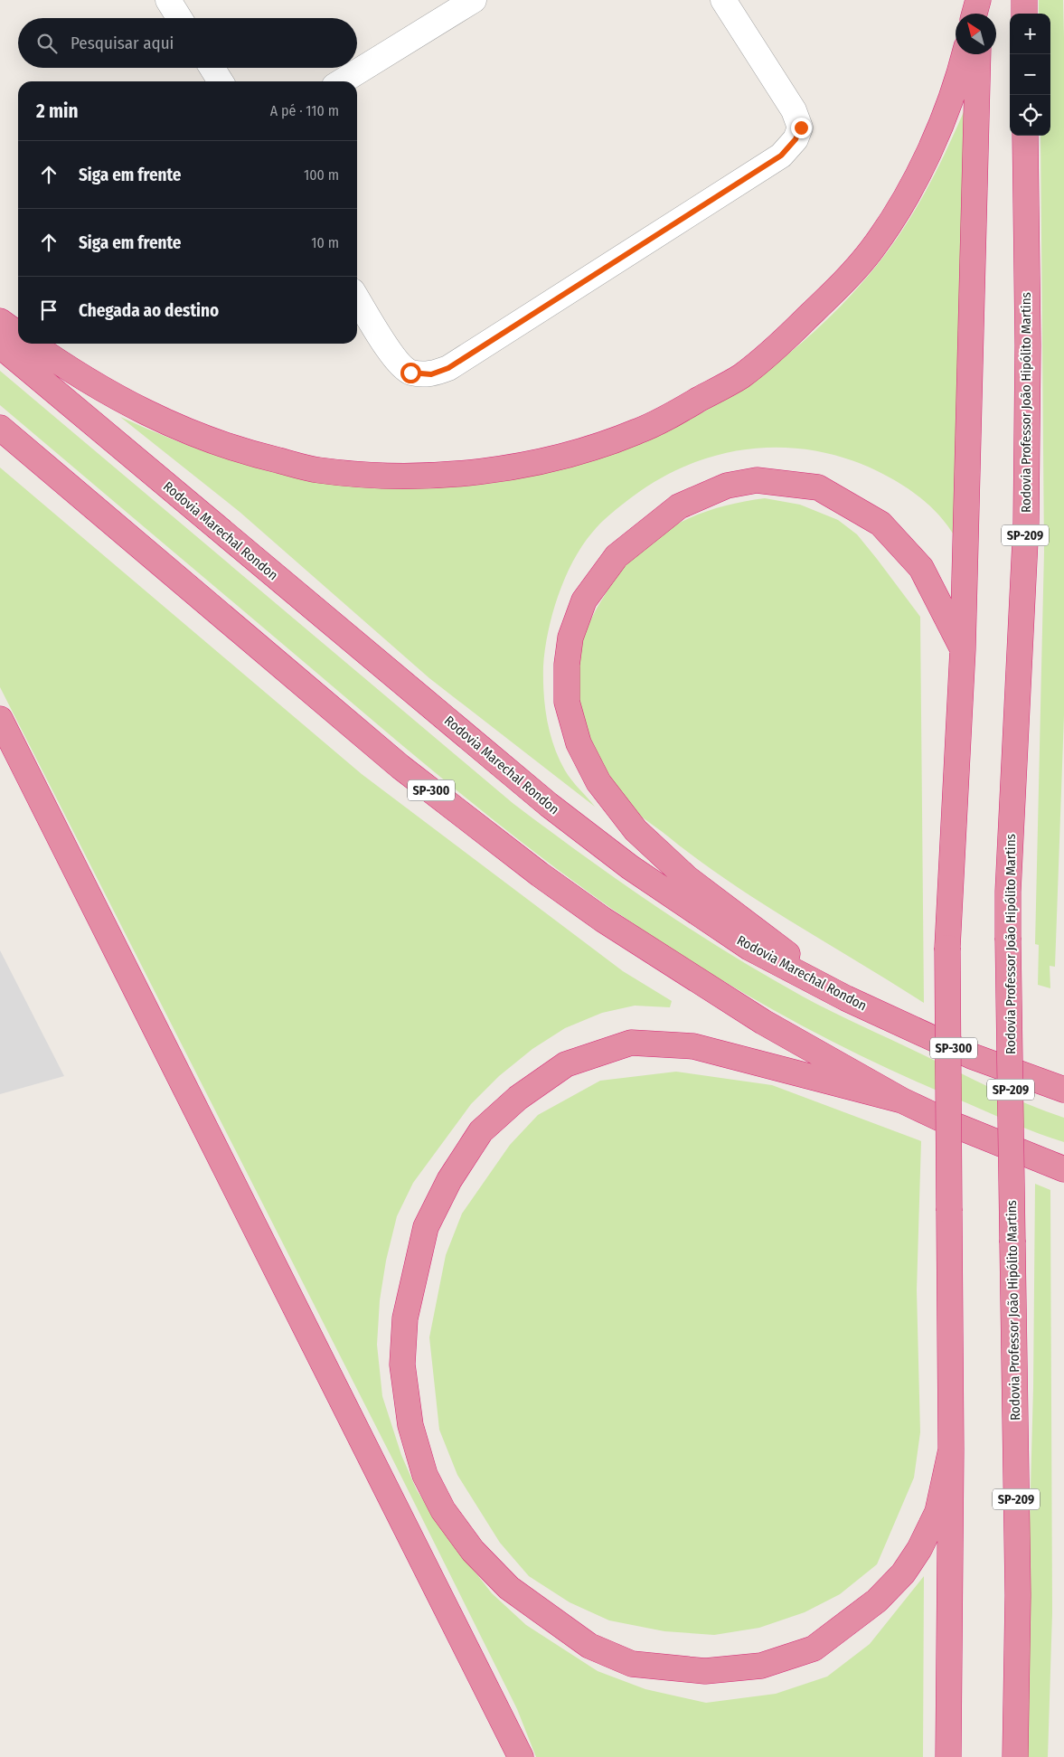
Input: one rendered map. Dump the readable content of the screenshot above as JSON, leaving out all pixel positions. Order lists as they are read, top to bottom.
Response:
{
  "streets": {
    "highway": [
      "Rodovia Professor João Hipólito Martins",
      "Rodovia Marechal Rondon",
      "SP-209",
      "SP-300"
    ]
  },
  "north": "top left",
  "page": {
    "map_buttons": ["+", "−"],
    "search": "Pesquisar aqui",
    "heading": ["2 min", "A pé · 110 m"],
    "list": [
      ["Siga em frente", "100 m"],
      ["Siga em frente", "10 m"],
      "Chegada ao destino"
    ]
  }
}
